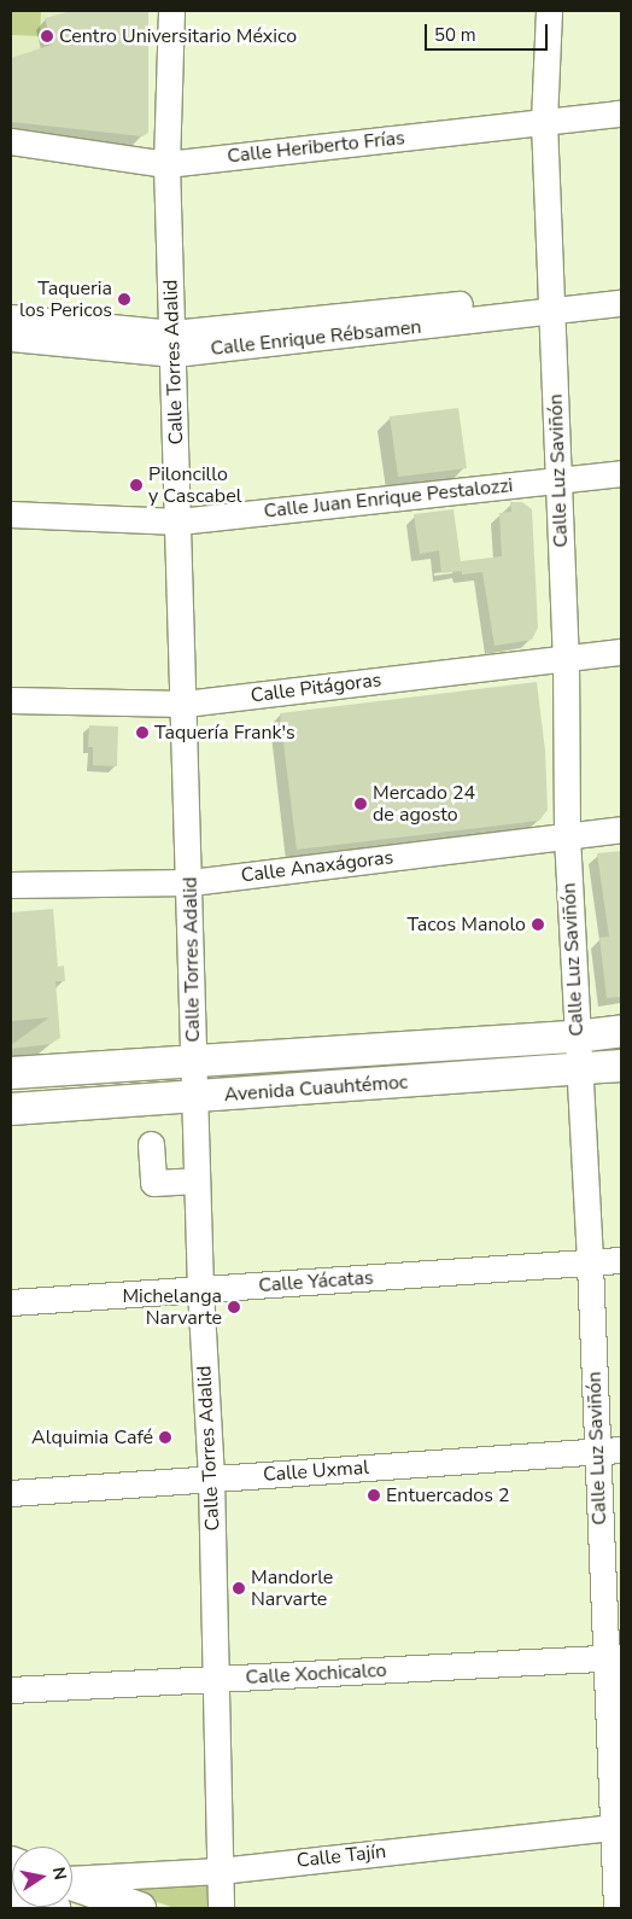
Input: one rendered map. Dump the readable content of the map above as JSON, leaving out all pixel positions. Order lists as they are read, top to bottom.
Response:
{
  "streets": {
    "main road": ["Avenida Cuauhtémoc"],
    "street": [
      "Calle Heriberto Frías",
      "Calle Enrique Rébsamen",
      "Calle Torres Adalid",
      "Calle Luz Saviñón",
      "Calle Juan Enrique Pestalozzi",
      "Calle Pitágoras",
      "Calle Anaxágoras",
      "Calle Yácatas",
      "Calle Uxmal",
      "Calle Xochicalco",
      "Calle Tajín"
    ]
  },
  "crossings": [
    ["Calle Heriberto Frías", "Calle Torres Adalid"],
    ["Calle Heriberto Frías", "Calle Luz Saviñón"],
    ["Calle Enrique Rébsamen", "Calle Torres Adalid"],
    ["Calle Enrique Rébsamen", "Calle Luz Saviñón"],
    ["Calle Torres Adalid", "Calle Juan Enrique Pestalozzi"],
    ["Calle Torres Adalid", "Calle Pitágoras"],
    ["Calle Torres Adalid", "Calle Anaxágoras"],
    ["Calle Torres Adalid", "Avenida Cuauhtémoc"],
    ["Calle Torres Adalid", "Calle Yácatas"],
    ["Calle Torres Adalid", "Calle Uxmal"],
    ["Calle Torres Adalid", "Calle Xochicalco"],
    ["Calle Torres Adalid", "Calle Tajín"],
    ["Calle Luz Saviñón", "Calle Juan Enrique Pestalozzi"],
    ["Calle Luz Saviñón", "Calle Pitágoras"],
    ["Calle Luz Saviñón", "Calle Anaxágoras"],
    ["Calle Luz Saviñón", "Avenida Cuauhtémoc"],
    ["Calle Luz Saviñón", "Calle Yácatas"],
    ["Calle Luz Saviñón", "Calle Uxmal"],
    ["Calle Luz Saviñón", "Calle Xochicalco"],
    ["Calle Luz Saviñón", "Calle Tajín"]
  ],
  "places": [
    "Centro Universitario México",
    "Taqueria los Pericos",
    "Piloncillo y Cascabel",
    "Taquería Frank's",
    "Mercado 24 de agosto",
    "Tacos Manolo",
    "Michelanga Narvarte",
    "Alquimia Café",
    "Entuercados 2",
    "Mandorle Narvarte"
  ],
  "scale_bar": "50 m",
  "north": "right"
}
